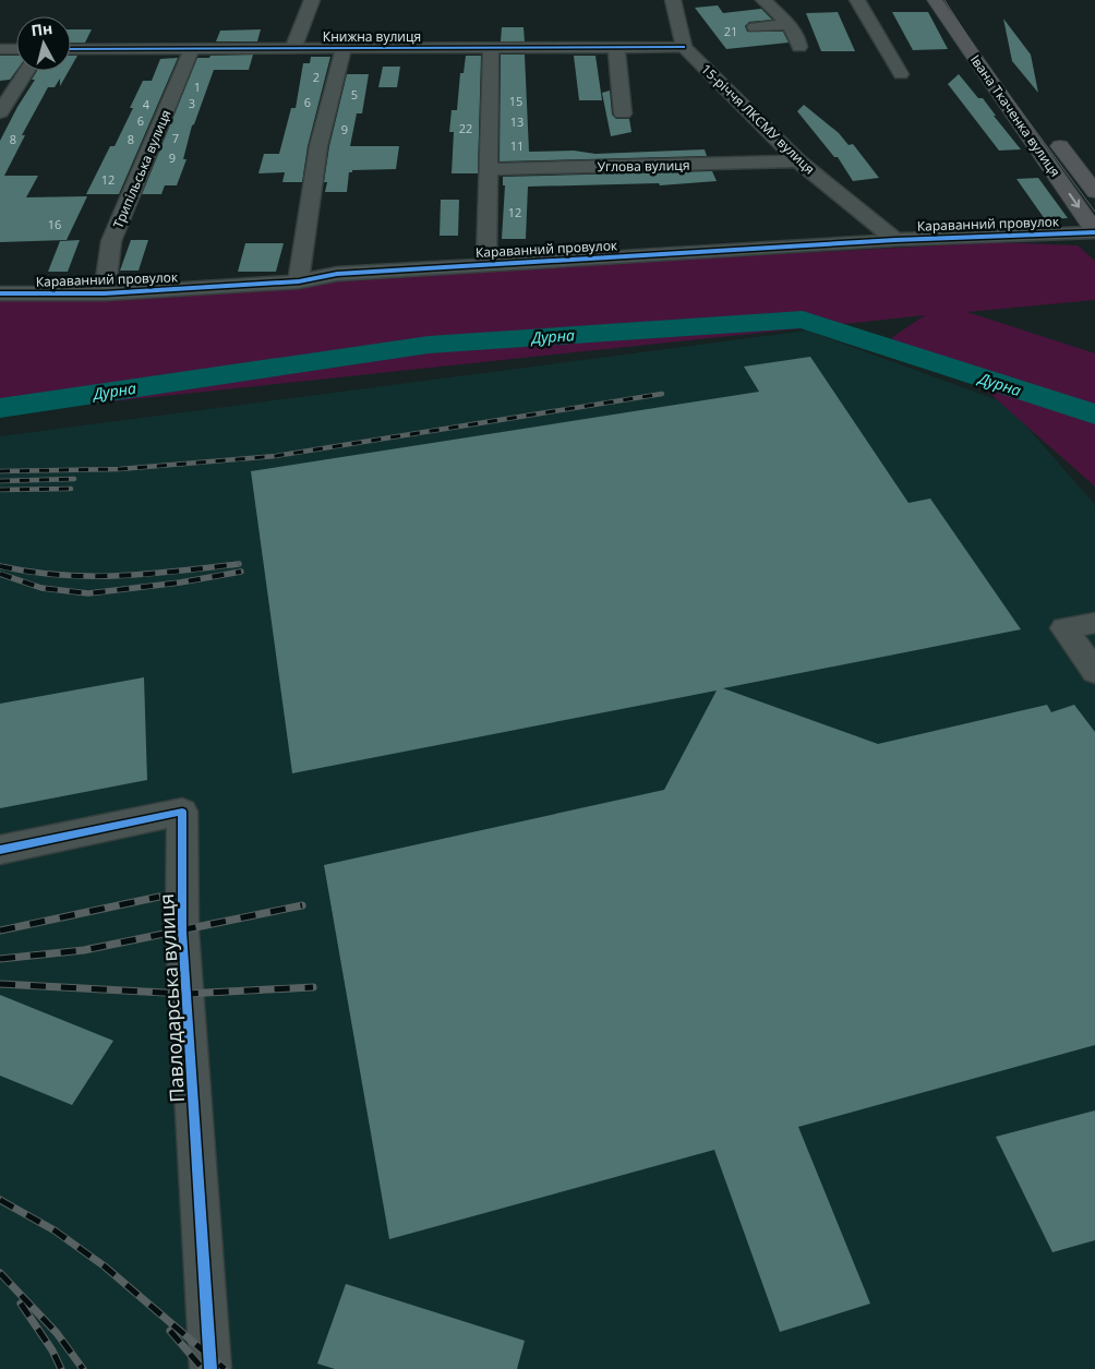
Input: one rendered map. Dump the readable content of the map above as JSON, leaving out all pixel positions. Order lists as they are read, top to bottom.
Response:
{
  "streets": {
    "main road": ["Івана Ткаченка вулиця"],
    "street": [
      "Книжна вулиця",
      "15-річчя ЛКСМУ вулиця",
      "Углова вулиця",
      "Трипільська вулиця",
      "Караванний провулок",
      "Павлодарська вулиця"
    ]
  },
  "crossings": [
    ["Книжна вулиця", "15-річчя ЛКСМУ вулиця"],
    ["Книжна вулиця", "Трипільська вулиця"],
    ["Івана Ткаченка вулиця", "Караванний провулок"],
    ["15-річчя ЛКСМУ вулиця", "Углова вулиця"],
    ["15-річчя ЛКСМУ вулиця", "Караванний провулок"],
    ["Трипільська вулиця", "Караванний провулок"]
  ],
  "water": ["Дурна"],
  "house_numbers": [
    "21",
    "2",
    "1",
    "5",
    "15",
    "6",
    "3",
    "4",
    "6",
    "13",
    "22",
    "9",
    "7",
    "8",
    "8",
    "11",
    "9",
    "12",
    "12",
    "16"
  ],
  "north": "top"
}
